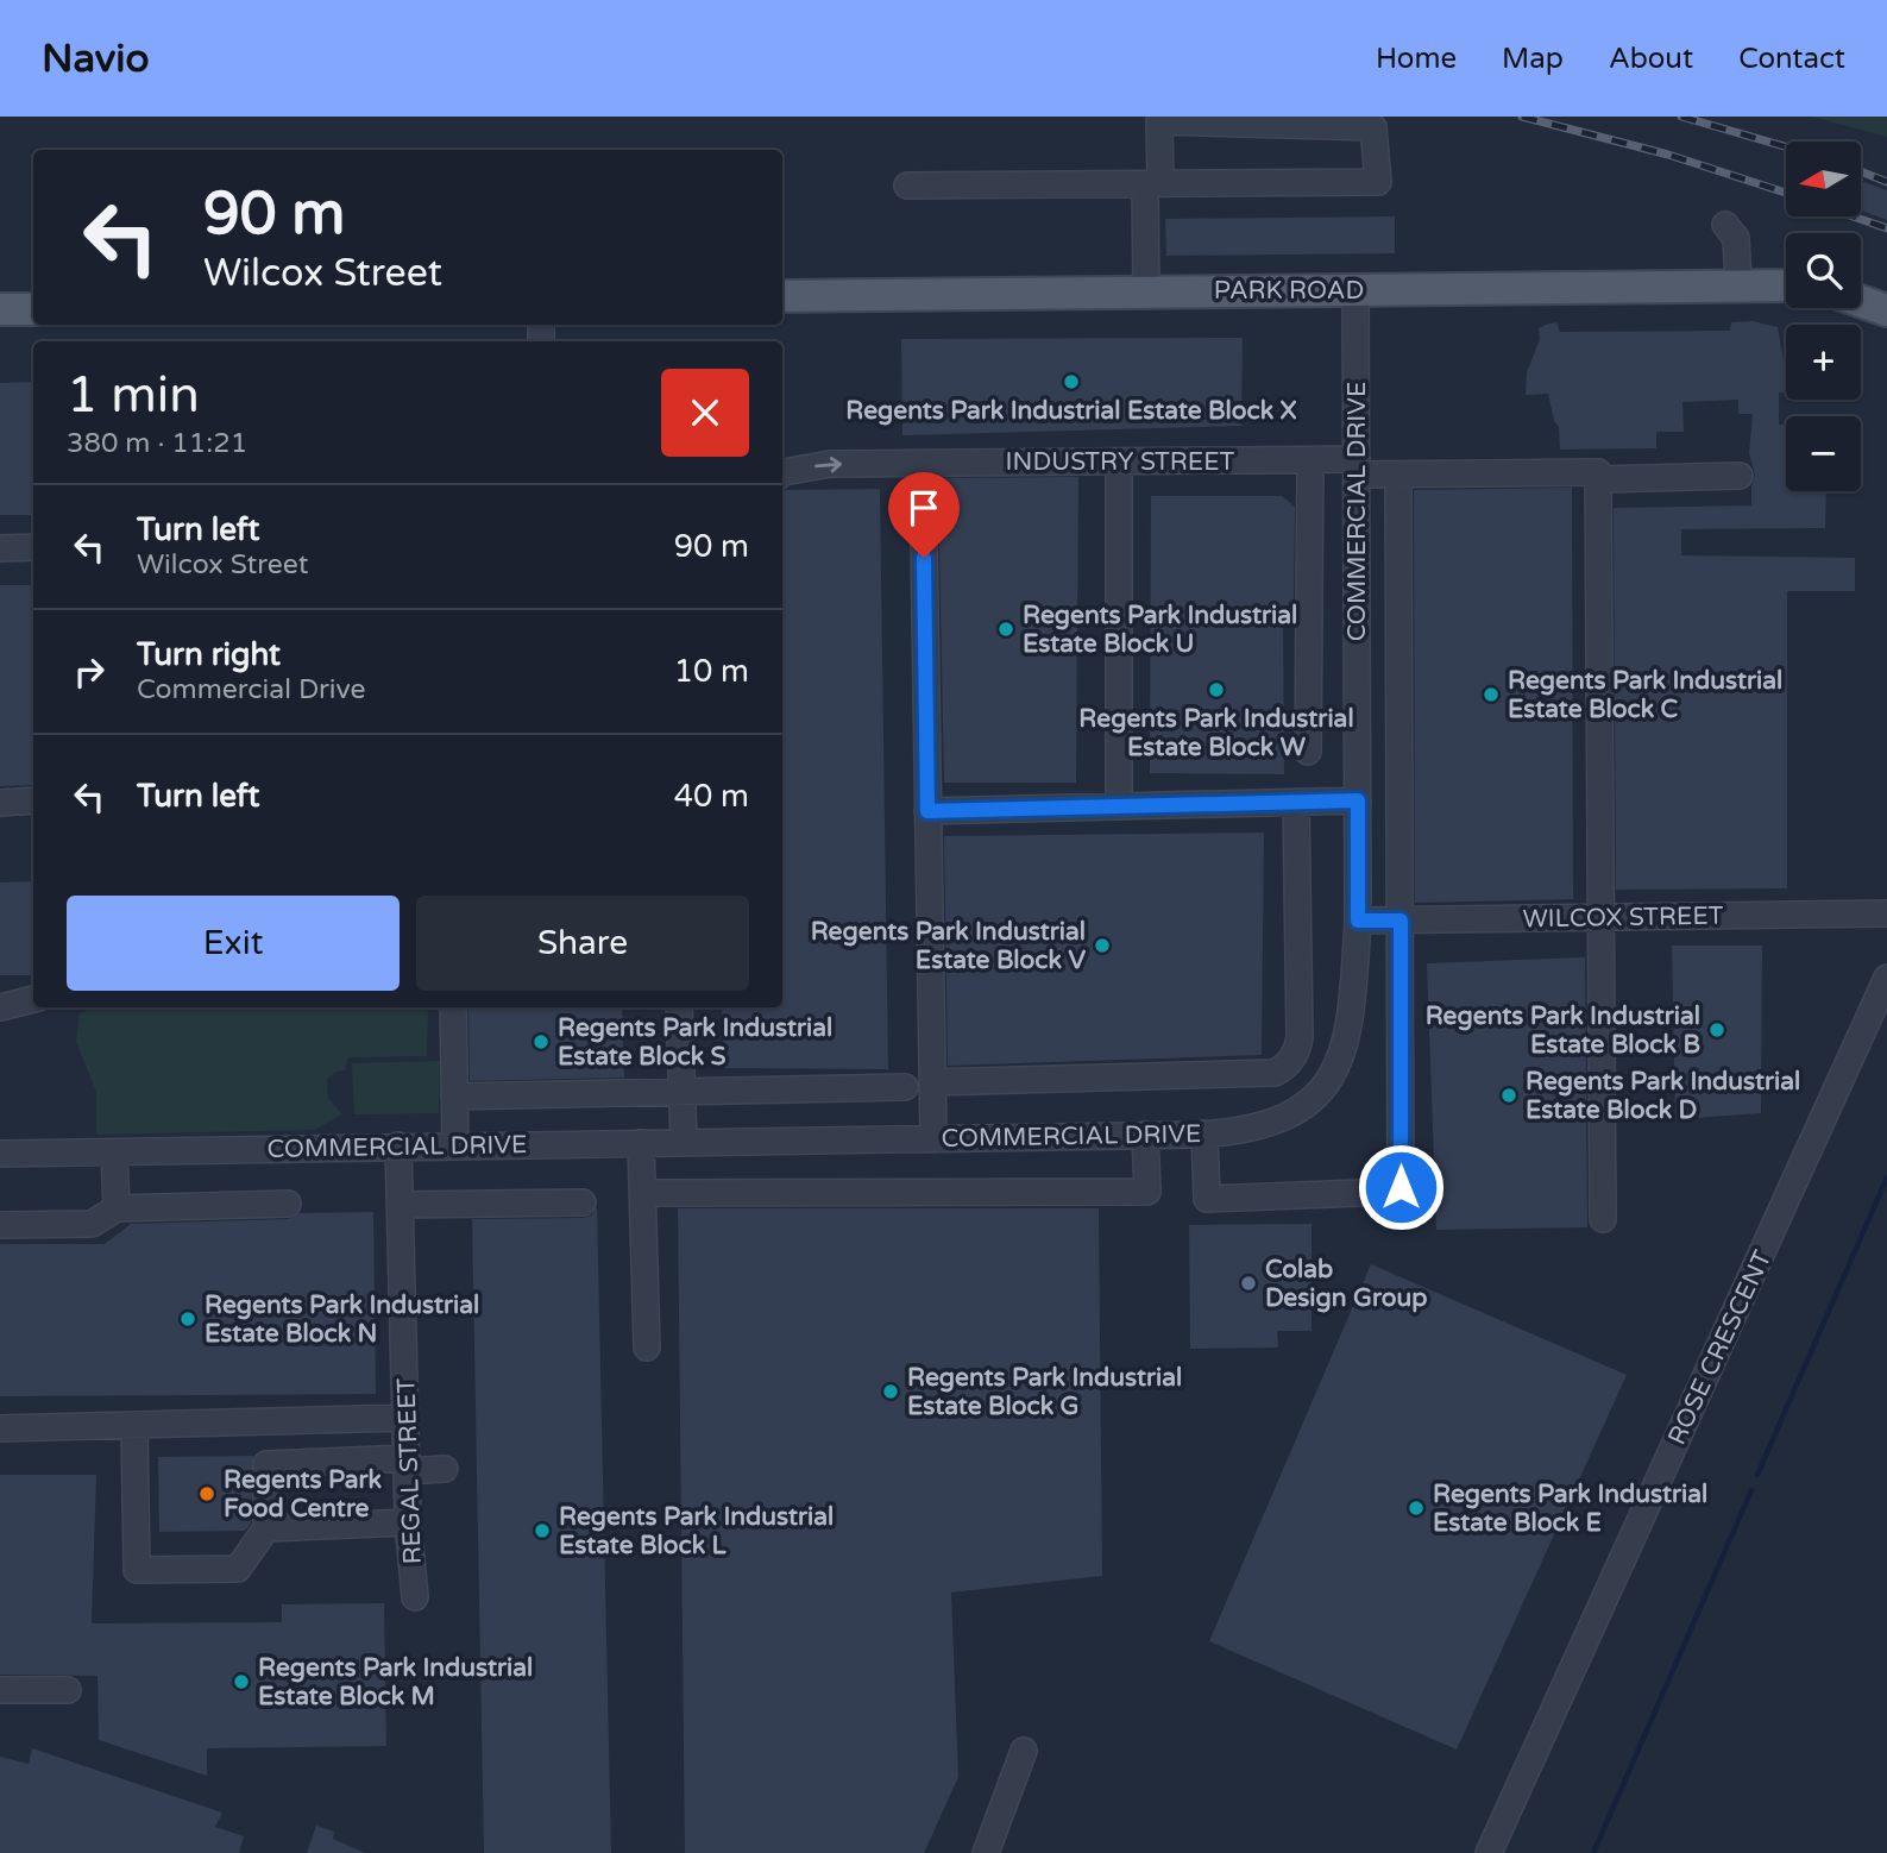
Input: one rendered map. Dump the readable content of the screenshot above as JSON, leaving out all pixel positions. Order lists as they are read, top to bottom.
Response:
{
  "streets": {
    "main road": ["PARK ROAD"],
    "street": [
      "INDUSTRY STREET",
      "COMMERCIAL DRIVE",
      "WILCOX STREET",
      "ROSE CRESCENT",
      "REGAL STREET"
    ]
  },
  "crossings": [
    ["PARK ROAD", "COMMERCIAL DRIVE"],
    ["INDUSTRY STREET", "COMMERCIAL DRIVE"],
    ["COMMERCIAL DRIVE", "WILCOX STREET"],
    ["COMMERCIAL DRIVE", "REGAL STREET"]
  ],
  "places": [
    "Regents Park Industrial Estate Block X",
    "Regents Park Industrial Estate Block U",
    "Regents Park Industrial Estate Block W",
    "Regents Park Industrial Estate Block C",
    "Regents Park Industrial Estate Block V",
    "Regents Park Industrial Estate Block B",
    "Regents Park Industrial Estate Block S",
    "Regents Park Industrial Estate Block D",
    "Colab Design Group",
    "Regents Park Industrial Estate Block N",
    "Regents Park Industrial Estate Block G",
    "Regents Park Food Centre",
    "Regents Park Industrial Estate Block E",
    "Regents Park Industrial Estate Block L",
    "Regents Park Industrial Estate Block M"
  ],
  "north": "left",
  "page": {
    "header": "Navio",
    "nav": [
      "Home",
      "Map",
      "About",
      "Contact"
    ],
    "map_buttons": ["+", "−"],
    "turn": ["90 m", "Wilcox Street"],
    "heading": ["1 min", "380 m · 11:21"],
    "list": [
      {
        "name": "Turn left",
        "note": "Wilcox Street",
        "value": "90 m"
      },
      {
        "name": "Turn right",
        "note": "Commercial Drive",
        "value": "10 m"
      },
      {
        "name": "Turn left",
        "value": "40 m"
      }
    ],
    "buttons": ["Exit", "Share"]
  }
}
